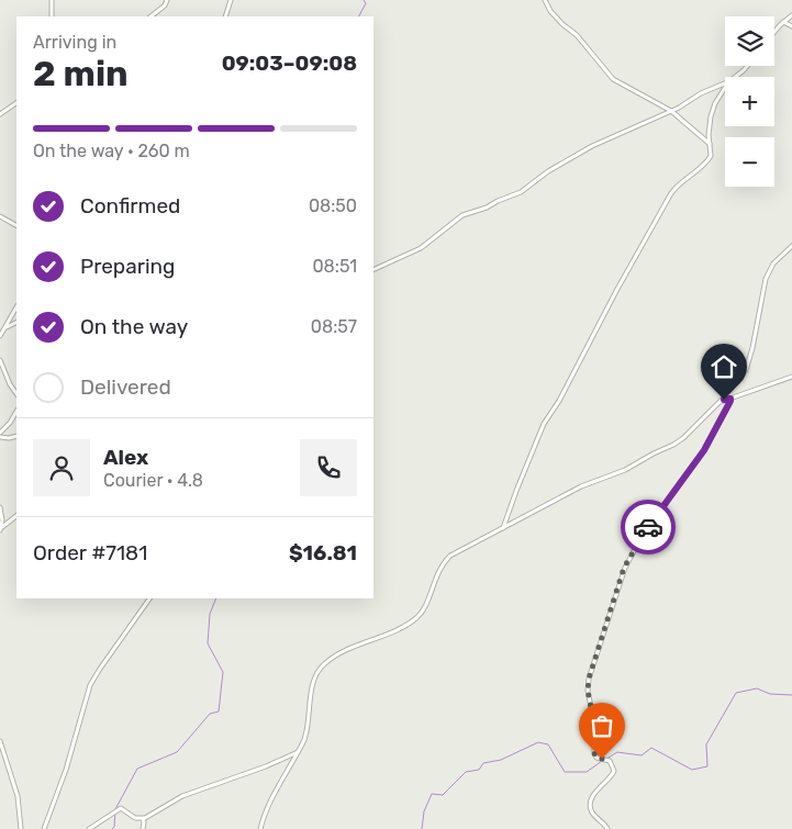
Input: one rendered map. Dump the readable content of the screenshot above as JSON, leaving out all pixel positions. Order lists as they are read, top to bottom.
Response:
{
  "page": {
    "map_buttons": ["+", "−"],
    "heading": ["2 min", "Arriving in", "09:03–09:08"],
    "panel": [
      "Alex",
      "Courier · 4.8",
      "Order #7181",
      "$16.81"
    ],
    "bar": "On the way · 260 m",
    "list": [
      ["Confirmed", "08:50"],
      ["Preparing", "08:51"],
      ["On the way", "08:57"],
      "Delivered"
    ]
  }
}
